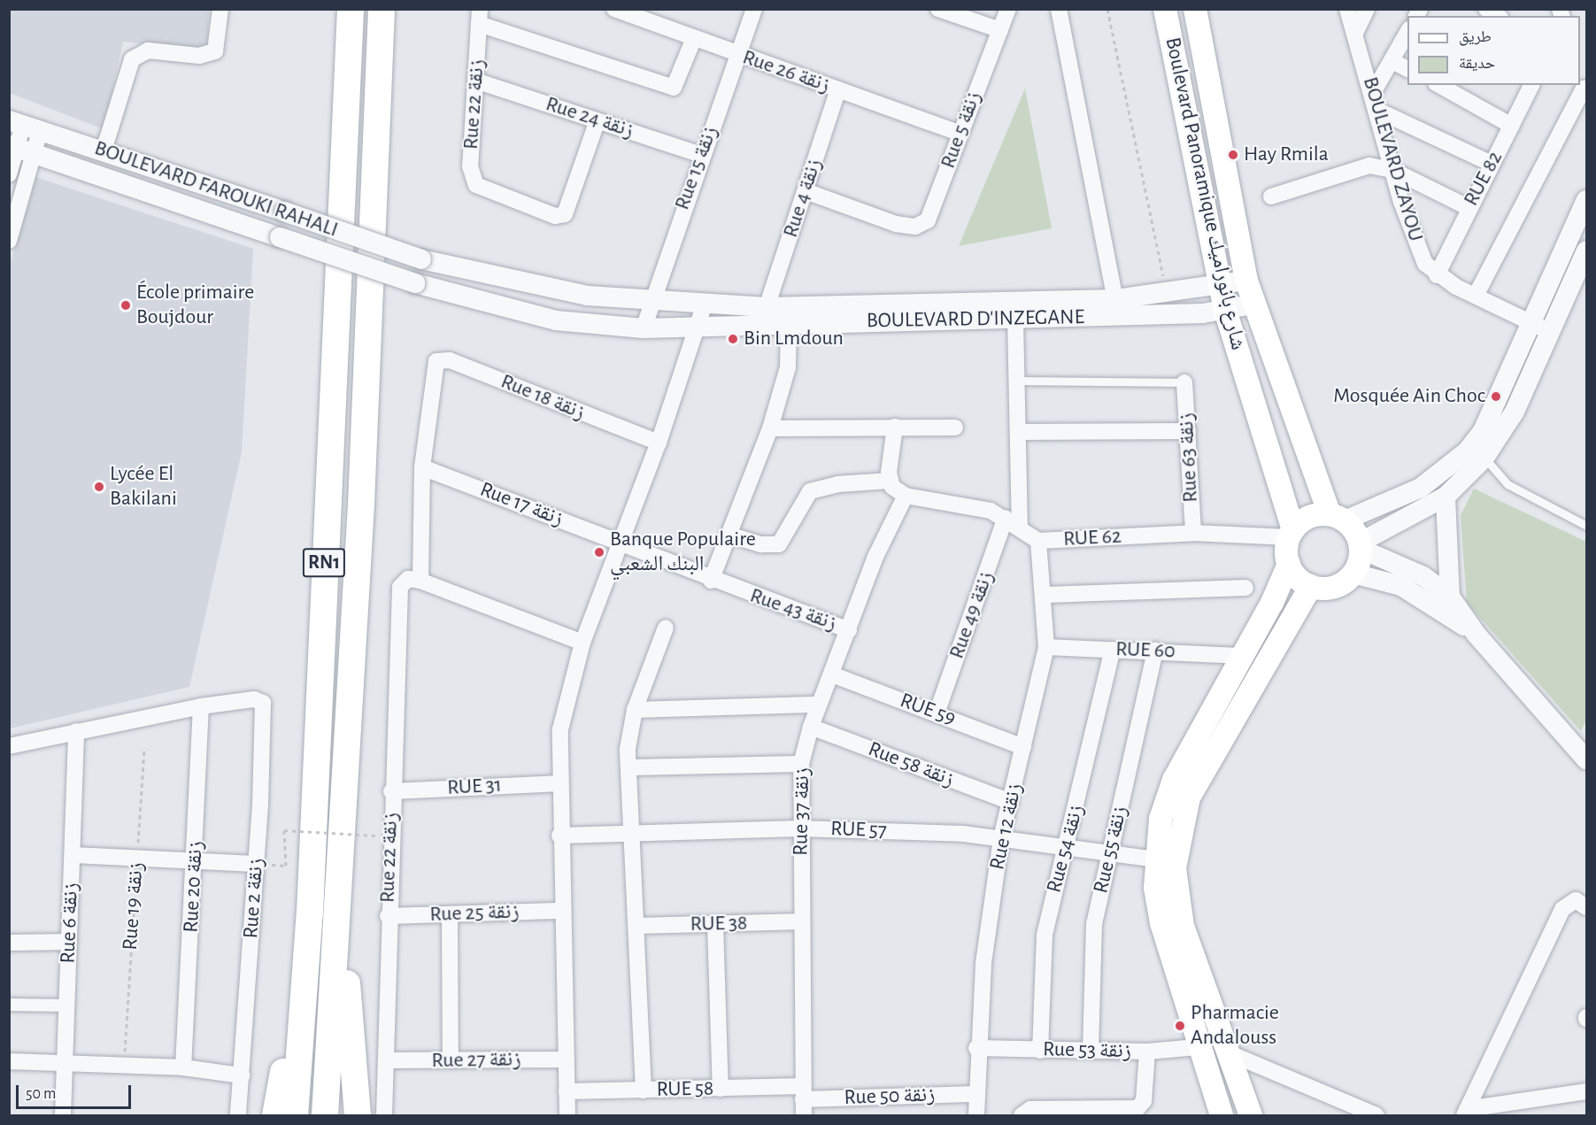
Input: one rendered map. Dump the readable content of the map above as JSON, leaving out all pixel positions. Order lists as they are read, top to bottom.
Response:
{
  "streets": {
    "highway": ["RN1"],
    "main road": ["Boulevard Panoramique شارع بانوراميك"],
    "street": [
      "Rue 26 زنقة",
      "Rue 22 زنقة",
      "Rue 24 زنقة",
      "Rue 5 زنقة",
      "BOULEVARD ZAYOU",
      "Rue 15 زنقة",
      "RUE 82",
      "BOULEVARD FAROUKI RAHALI",
      "Rue 4 زنقة",
      "BOULEVARD D'INZEGANE",
      "Rue 18 زنقة",
      "Rue 63 زنقة",
      "Rue 17 زنقة",
      "RUE 62",
      "Rue 43 زنقة",
      "Rue 49 زنقة",
      "RUE 60",
      "RUE 59",
      "Rue 58 زنقة",
      "RUE 31",
      "Rue 37 زنقة",
      "Rue 12 زنقة",
      "RUE 57",
      "Rue 54 زنقة",
      "Rue 55 زنقة",
      "Rue 20 زنقة",
      "Rue 2 زنقة",
      "Rue 25 زنقة",
      "Rue 6 زنقة",
      "RUE 38",
      "Rue 53 زنقة",
      "Rue 27 زنقة",
      "RUE 58",
      "Rue 50 زنقة"
    ],
    "path": ["Rue 19 زنقة"]
  },
  "crossings": [
    ["Rue 26 زنقة", "Rue 5 زنقة"],
    ["Rue 26 زنقة", "Rue 15 زنقة"],
    ["Rue 26 زنقة", "Rue 4 زنقة"],
    ["Rue 22 زنقة", "Rue 24 زنقة"],
    ["Rue 22 زنقة", "RUE 31"],
    ["Rue 22 زنقة", "Rue 25 زنقة"],
    ["Rue 22 زنقة", "Rue 27 زنقة"],
    ["Rue 24 زنقة", "Rue 15 زنقة"],
    ["Rue 5 زنقة", "Rue 4 زنقة"],
    ["BOULEVARD ZAYOU", "RUE 82"],
    ["Rue 15 زنقة", "BOULEVARD D'INZEGANE"],
    ["BOULEVARD FAROUKI RAHALI", "BOULEVARD D'INZEGANE"],
    ["Boulevard Panoramique شارع بانوراميك", "BOULEVARD D'INZEGANE"],
    ["Boulevard Panoramique شارع بانوراميك", "RUE 62"],
    ["Rue 4 زنقة", "BOULEVARD D'INZEGANE"],
    ["BOULEVARD D'INZEGANE", "Rue 49 زنقة"],
    ["Rue 18 زنقة", "Rue 17 زنقة"],
    ["Rue 63 زنقة", "RUE 62"],
    ["Rue 17 زنقة", "Rue 43 زنقة"],
    ["RUE 62", "Rue 49 زنقة"],
    ["RUE 62", "Rue 37 زنقة"],
    ["RUE 62", "Rue 12 زنقة"],
    ["Rue 43 زنقة", "Rue 37 زنقة"],
    ["Rue 49 زنقة", "RUE 59"],
    ["RUE 60", "Rue 12 زنقة"],
    ["RUE 60", "Rue 54 زنقة"],
    ["RUE 60", "Rue 55 زنقة"],
    ["RUE 59", "Rue 37 زنقة"],
    ["RUE 59", "Rue 12 زنقة"],
    ["Rue 58 زنقة", "Rue 37 زنقة"],
    ["Rue 58 زنقة", "Rue 12 زنقة"],
    ["Rue 37 زنقة", "RUE 57"],
    ["Rue 37 زنقة", "RUE 38"],
    ["Rue 37 زنقة", "RUE 58"],
    ["Rue 37 زنقة", "Rue 50 زنقة"],
    ["Rue 12 زنقة", "RUE 57"],
    ["Rue 12 زنقة", "Rue 53 زنقة"],
    ["Rue 12 زنقة", "Rue 50 زنقة"],
    ["RUE 57", "Rue 54 زنقة"],
    ["RUE 57", "Rue 55 زنقة"],
    ["Rue 54 زنقة", "Rue 53 زنقة"],
    ["Rue 55 زنقة", "Rue 53 زنقة"],
    ["Rue 20 زنقة", "Rue 2 زنقة"],
    ["RUE 58", "Rue 50 زنقة"]
  ],
  "places": [
    "Hay Rmila",
    "École primaire Boujdour",
    "Bin Lmdoun",
    "Mosquée Ain Choc",
    "Lycée El Bakilani",
    "Banque Populaire البنك الشعبي",
    "Pharmacie Andalouss"
  ],
  "legend": ["طريق", "حديقة"],
  "scale_bar": "50 m"
}
